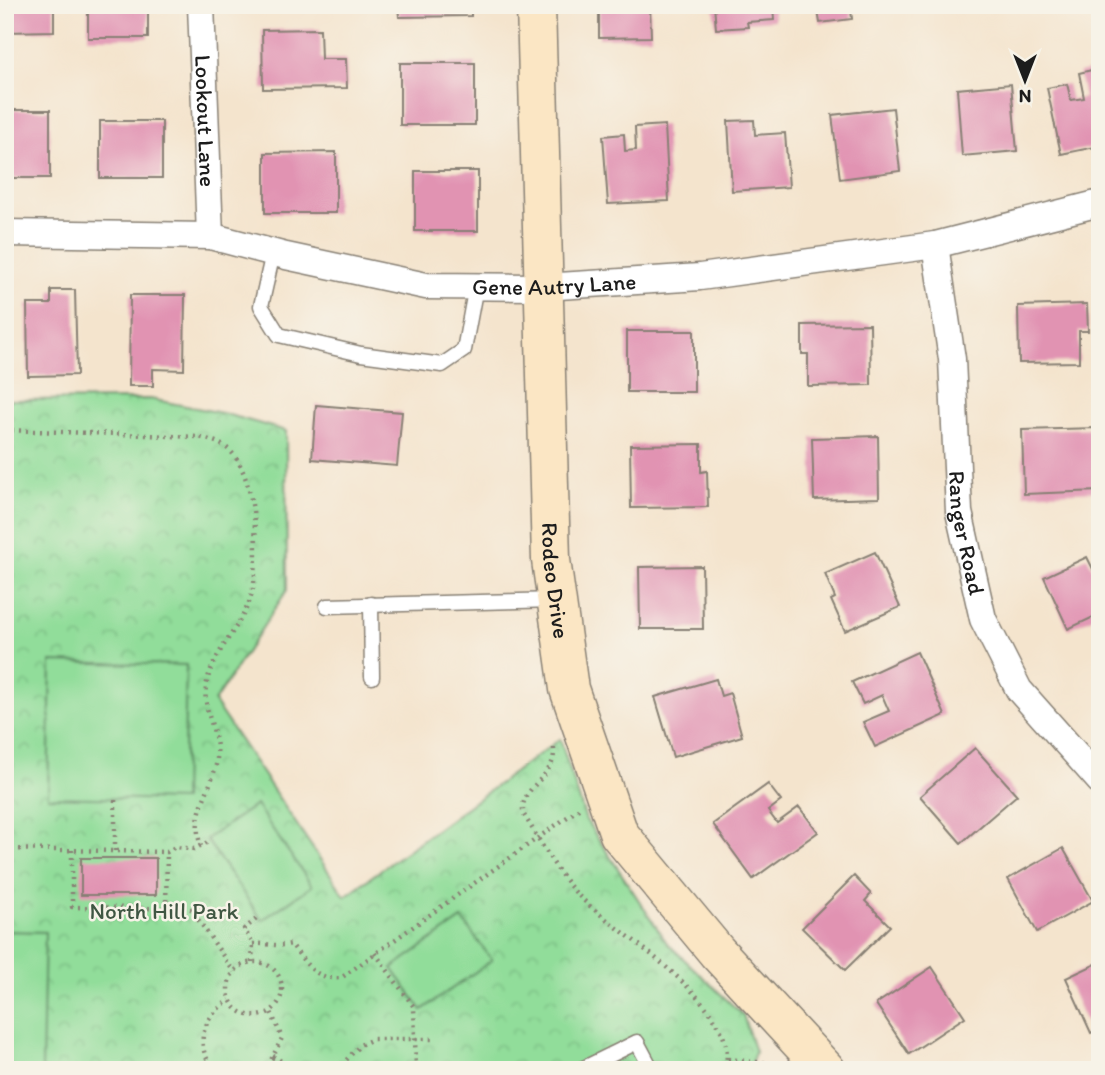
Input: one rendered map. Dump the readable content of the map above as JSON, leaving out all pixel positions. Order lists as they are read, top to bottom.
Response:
{
  "streets": {
    "street": [
      "Lookout Lane",
      "Gene Autry Lane",
      "Ranger Road",
      "Rodeo Drive"
    ]
  },
  "crossings": [
    ["Lookout Lane", "Gene Autry Lane"],
    ["Gene Autry Lane", "Ranger Road"],
    ["Gene Autry Lane", "Rodeo Drive"]
  ],
  "parks": ["North Hill Park"],
  "north": "bottom"
}
